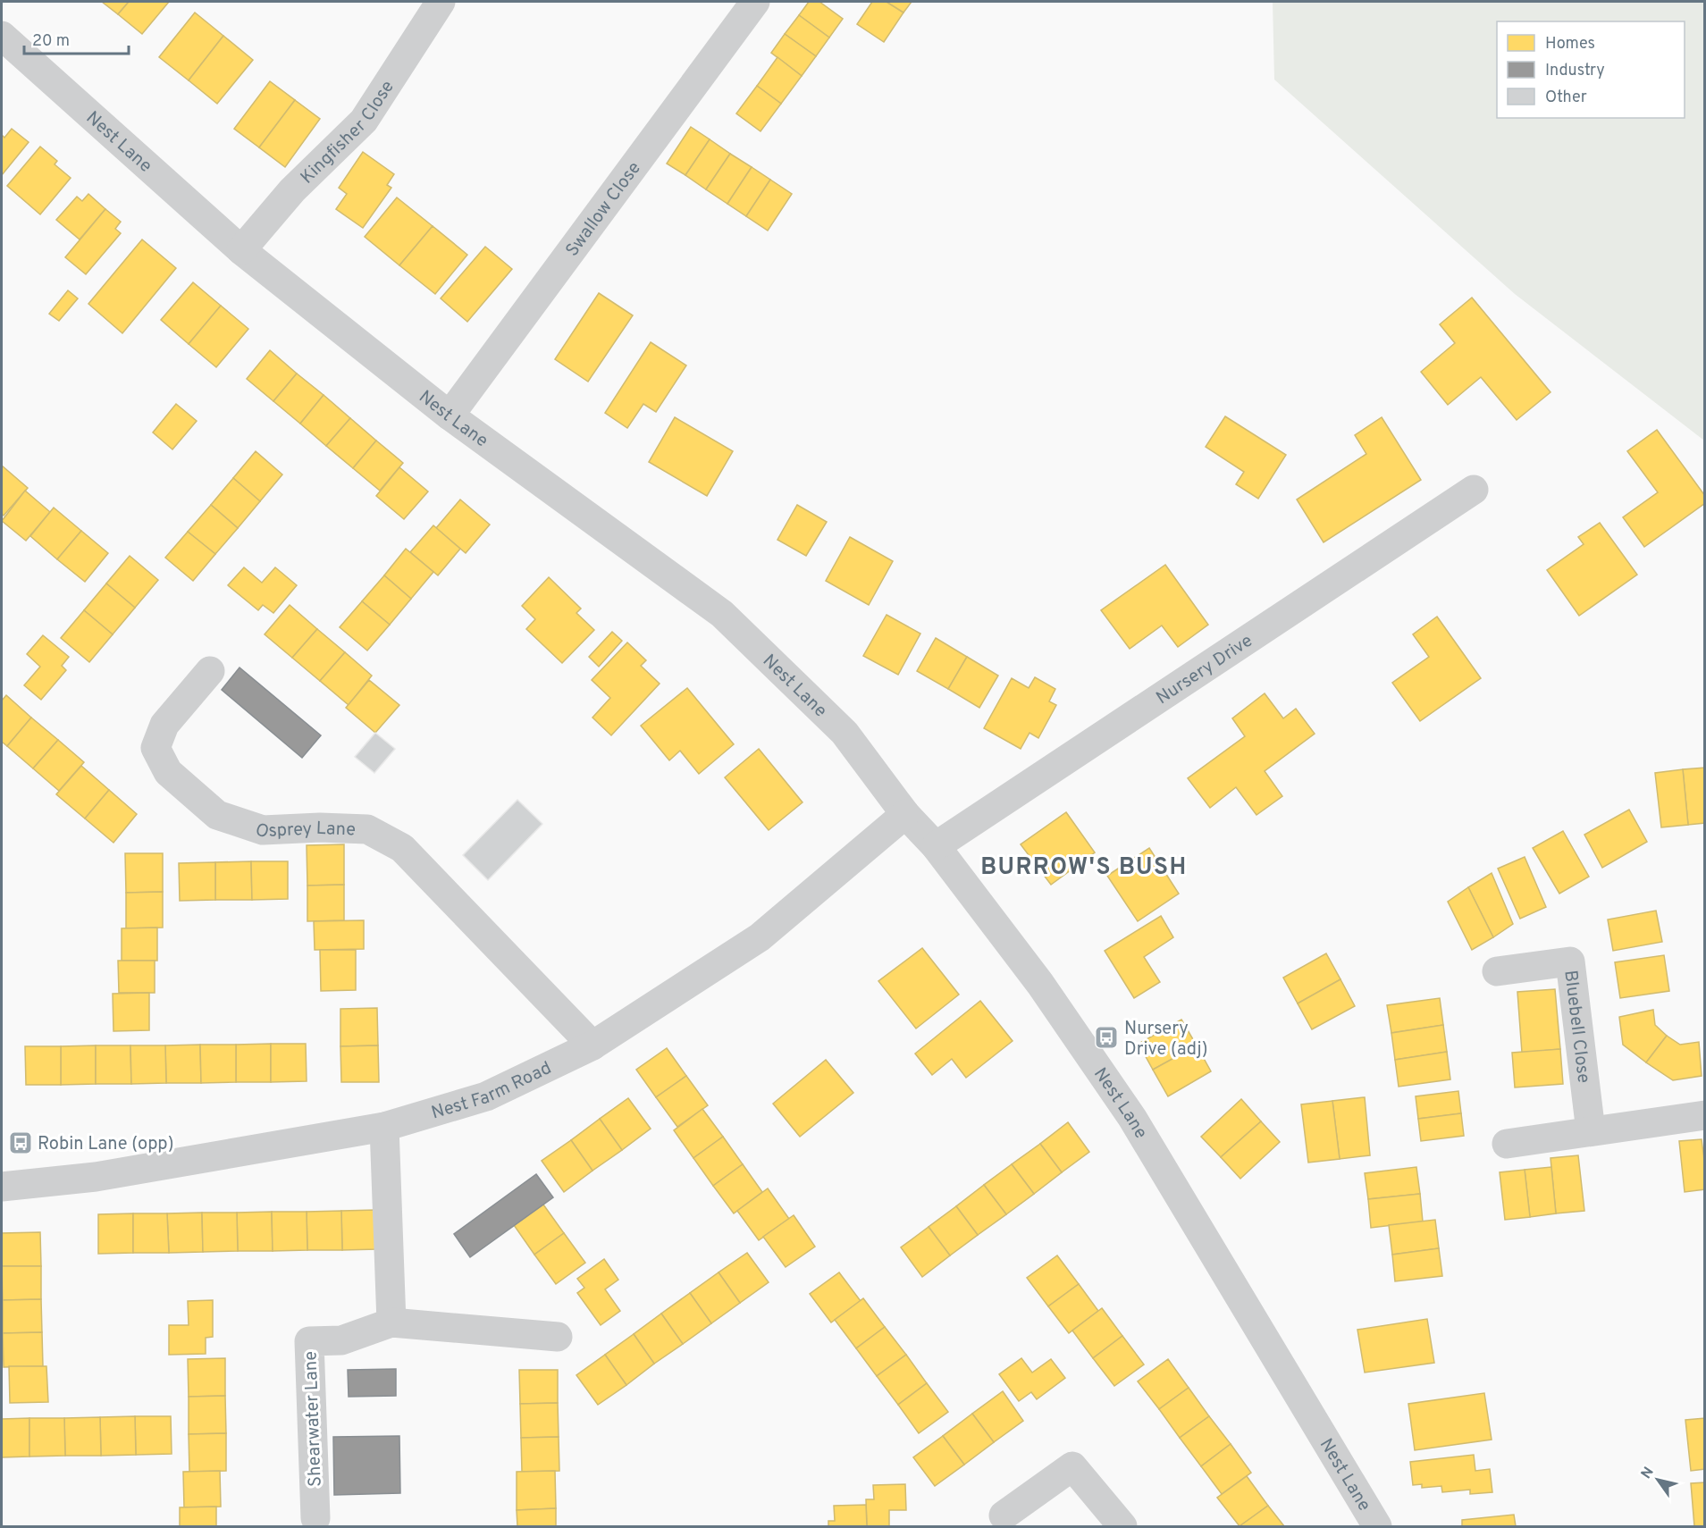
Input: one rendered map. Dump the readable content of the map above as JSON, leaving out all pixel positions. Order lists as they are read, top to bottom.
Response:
{
  "streets": {
    "street": [
      "Kingfisher Close",
      "Nest Lane",
      "Swallow Close",
      "Nursery Drive",
      "Osprey Lane",
      "Bluebell Close",
      "Nest Farm Road",
      "Shearwater Lane"
    ]
  },
  "crossings": [
    ["Kingfisher Close", "Nest Lane"],
    ["Nest Lane", "Swallow Close"],
    ["Nest Lane", "Nursery Drive"],
    ["Nest Lane", "Nest Farm Road"],
    ["Osprey Lane", "Nest Farm Road"]
  ],
  "districts": ["BURROW'S BUSH"],
  "places": {
    "bus stop": ["Nursery Drive (adj)", "Robin Lane (opp)"]
  },
  "legend": ["Homes", "Industry", "Other"],
  "scale_bar": "20 m",
  "north": "top left"
}
